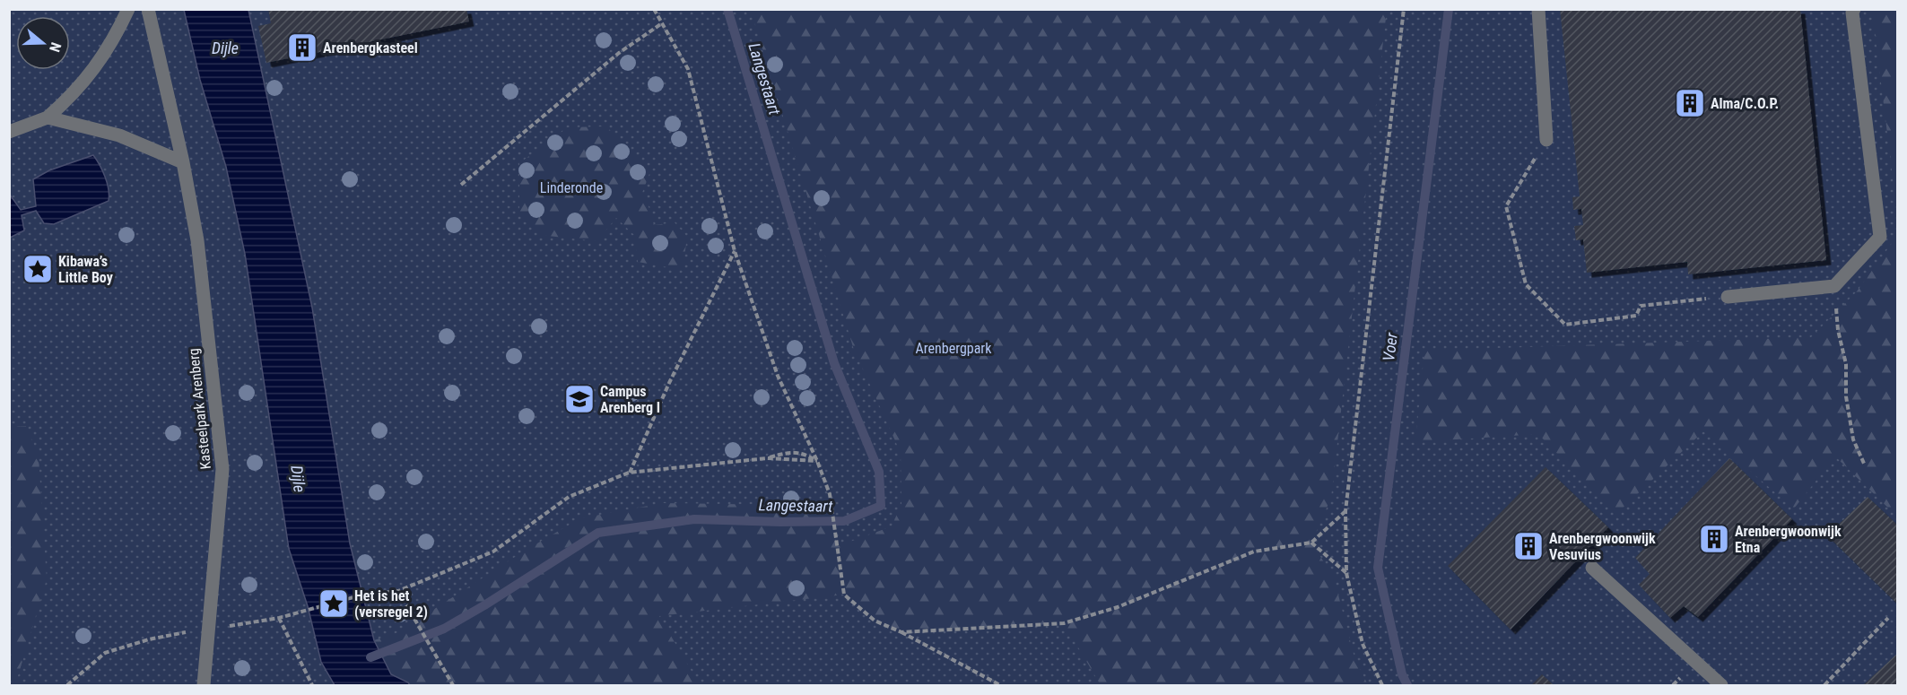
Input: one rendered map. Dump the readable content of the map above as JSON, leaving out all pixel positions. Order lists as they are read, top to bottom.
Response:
{
  "streets": {
    "street": ["Kasteelpark Arenberg"]
  },
  "water": ["Dijle", "Langestaart", "Voer"],
  "parks": ["Linderonde", "Arenbergpark"],
  "places": {
    "building": [
      "Arenbergkasteel",
      "Alma/C.O.P.",
      "Arenbergwoonwijk Etna",
      "Arenbergwoonwijk Vesuvius"
    ],
    "place": ["Kibawa’s Little Boy", "Het is het (versregel 2)"],
    "school or university": ["Campus Arenberg I"]
  },
  "north": "right"
}
